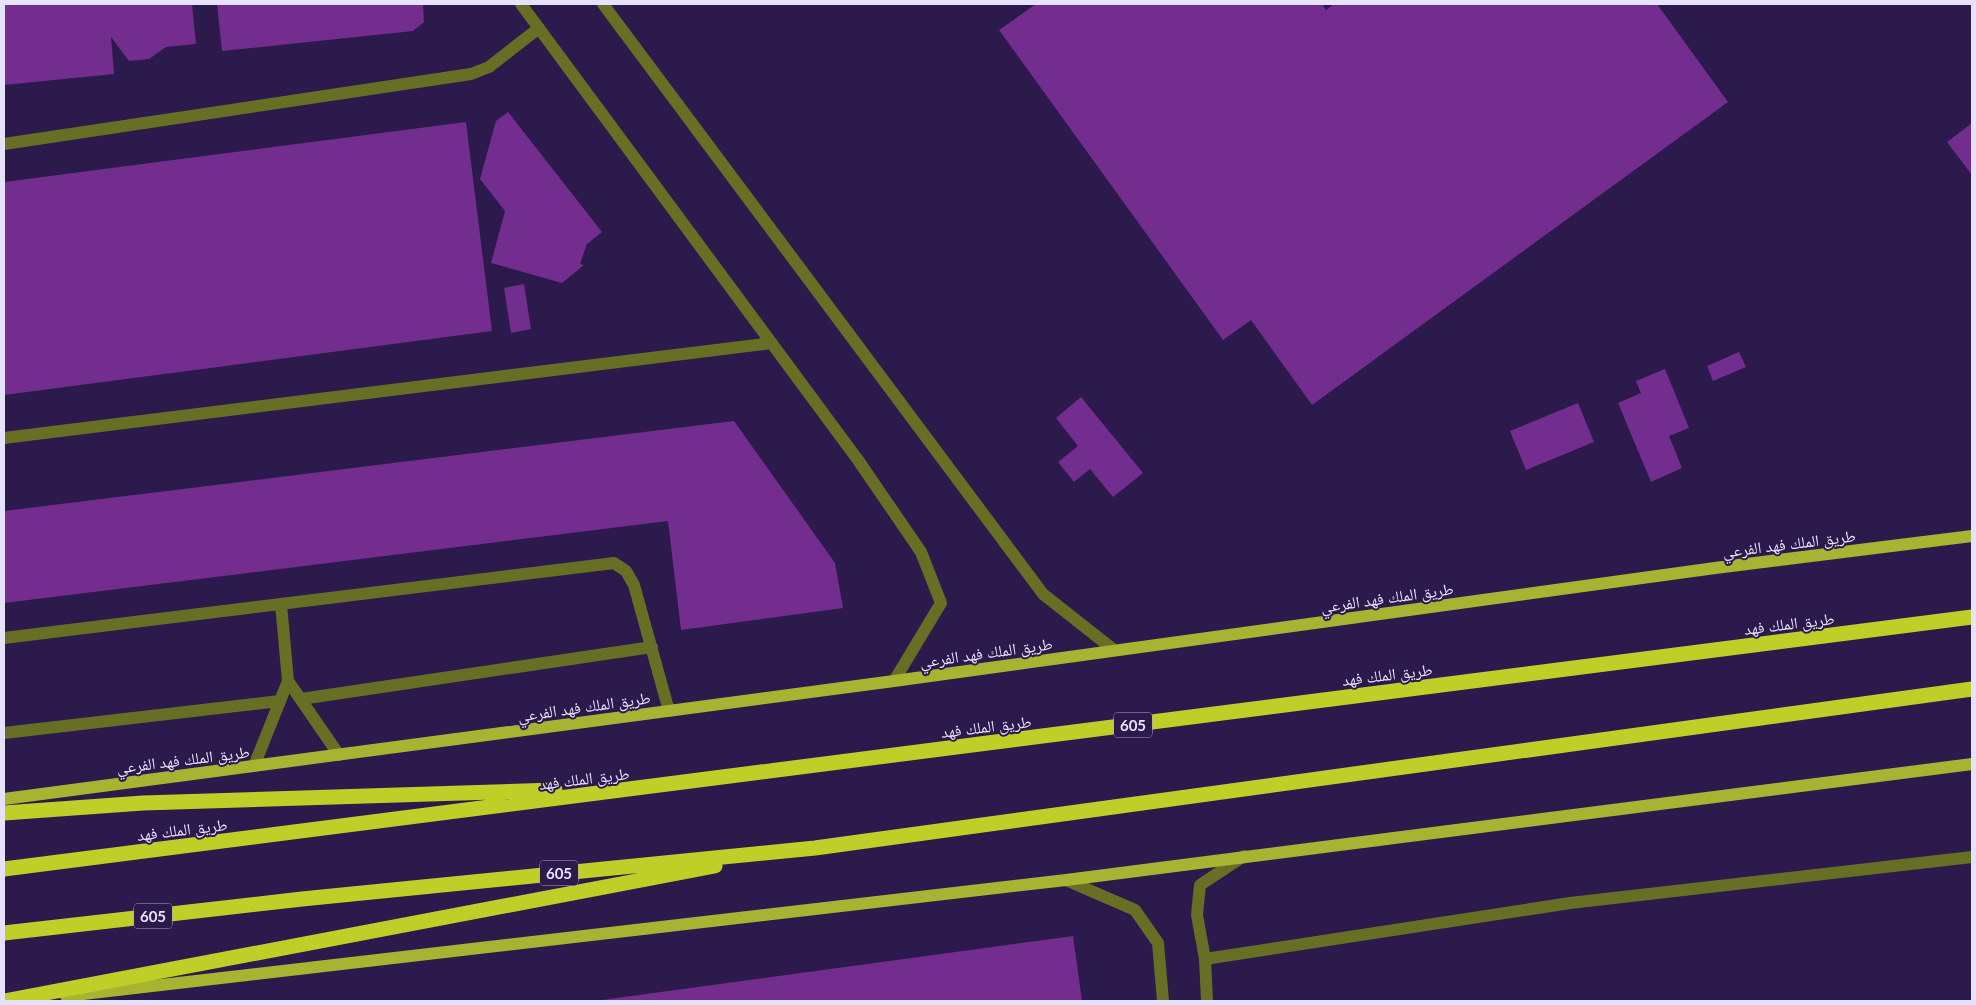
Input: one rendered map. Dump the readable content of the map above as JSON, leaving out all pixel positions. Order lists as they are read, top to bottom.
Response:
{
  "streets": {
    "highway": ["طريق الملك فهد", "605"],
    "main road": ["طريق الملك فهد الفرعي"]
  }
}
